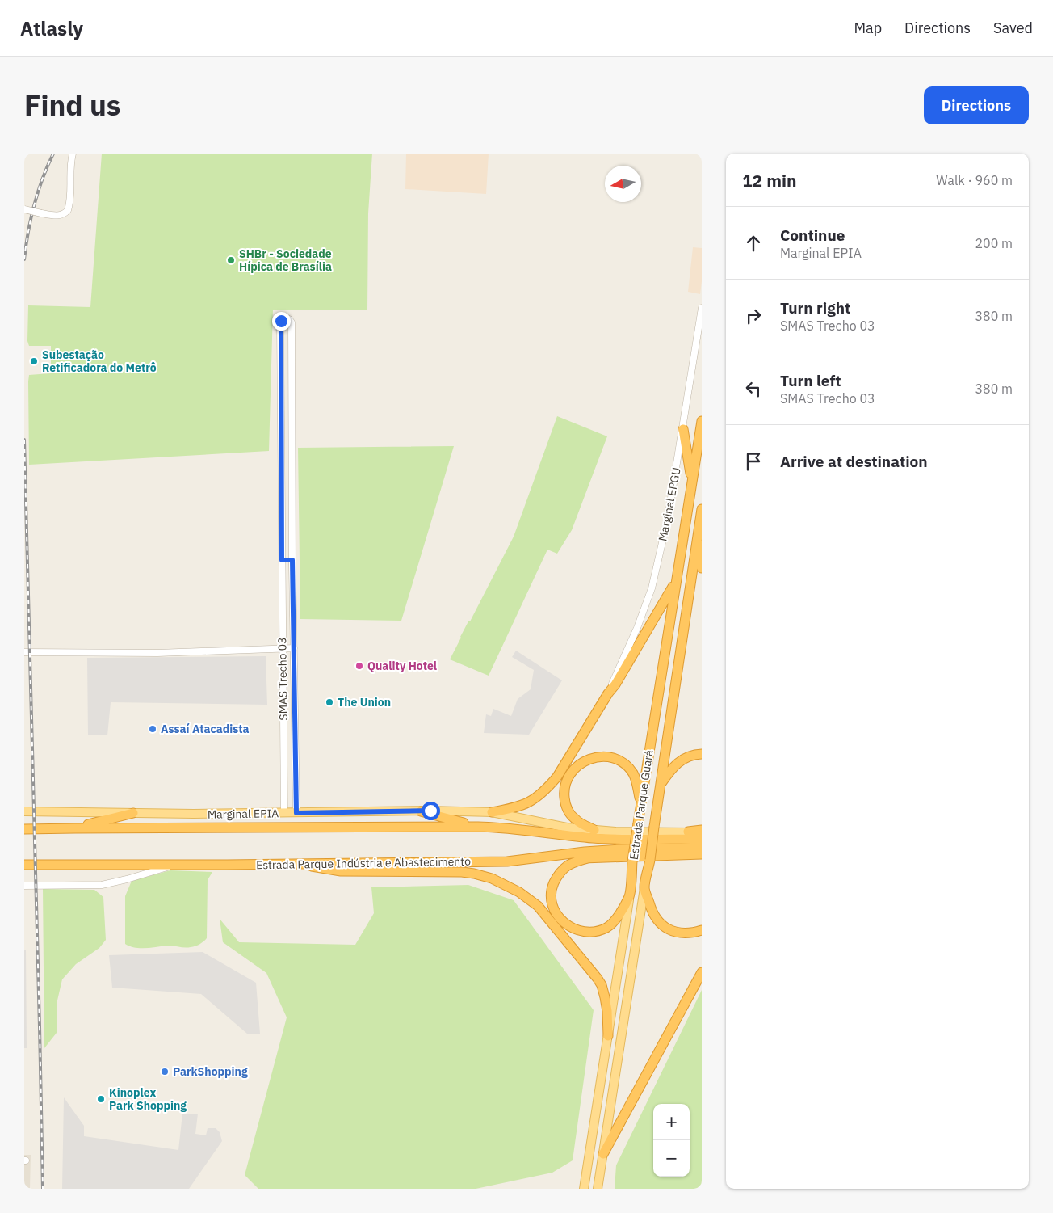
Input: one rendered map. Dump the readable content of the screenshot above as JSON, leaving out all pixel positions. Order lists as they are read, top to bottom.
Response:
{
  "streets": {
    "highway": ["Estrada Parque Guará", "Estrada Parque Indústria e Abastecimento"],
    "main road": ["Marginal EPIA"],
    "street": ["Marginal EPGU", "SMAS Trecho 03"]
  },
  "crossings": [
    ["SMAS Trecho 03", "Marginal EPIA"]
  ],
  "places": [
    "SHBr - Sociedade Hípica de Brasília",
    "Subestação Retificadora do Metrô",
    "Quality Hotel",
    "The Union",
    "Assaí Atacadista",
    "ParkShopping",
    "Kinoplex Park Shopping"
  ],
  "north": "left",
  "page": {
    "header": "Atlasly",
    "nav": ["Map", "Directions", "Saved"],
    "title": "Find us",
    "buttons": "Directions",
    "heading": ["12 min", "Walk · 960 m"],
    "list": [
      ["Continue", "Marginal EPIA", "200 m"],
      ["Turn right", "SMAS Trecho 03", "380 m"],
      ["Turn left", "SMAS Trecho 03", "380 m"],
      "Arrive at destination"
    ],
    "map_buttons": ["+", "−"]
  }
}
